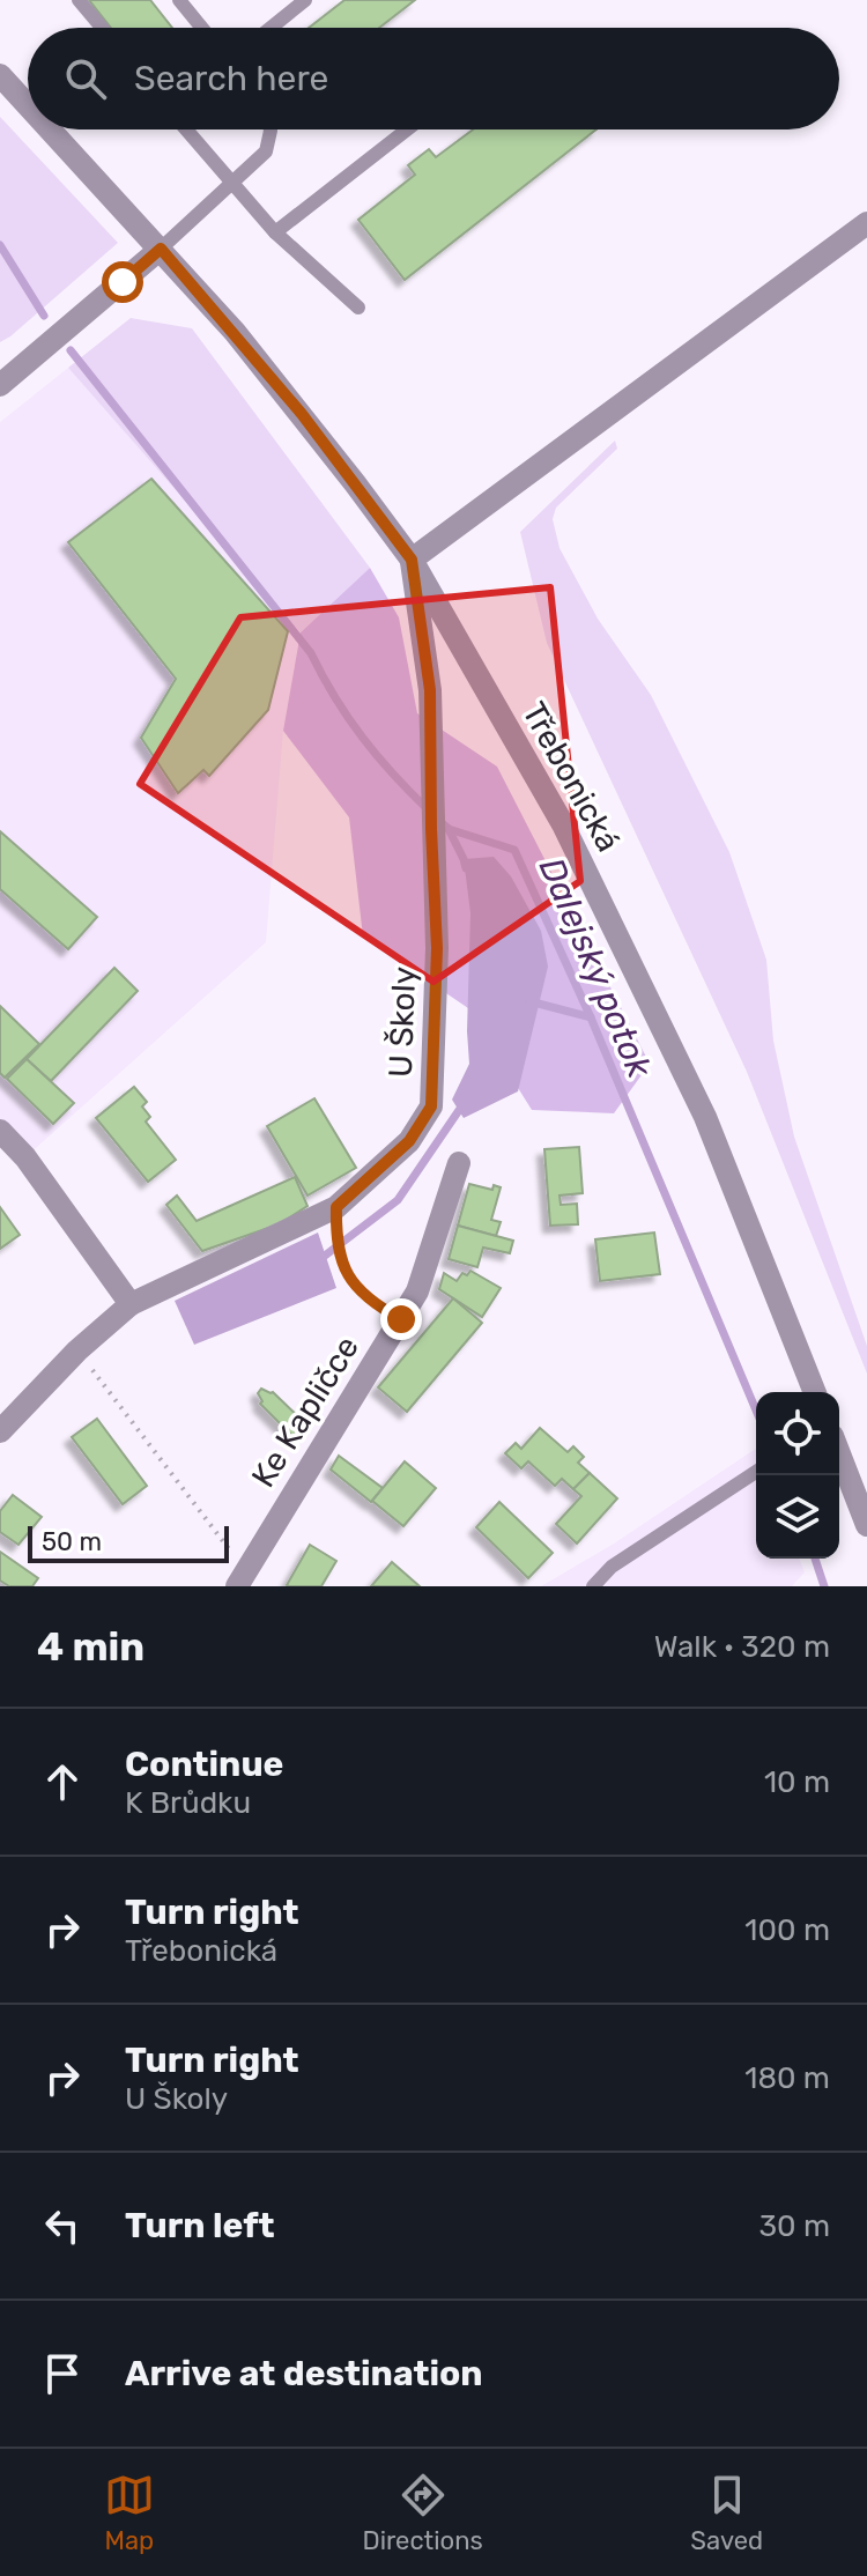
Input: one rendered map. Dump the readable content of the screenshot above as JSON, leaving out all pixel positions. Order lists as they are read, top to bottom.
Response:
{
  "streets": {
    "street": ["Třebonická", "U Školy", "Ke Kapličce"]
  },
  "crossings": [
    ["Třebonická", "U Školy"]
  ],
  "water": ["Dalejský potok"],
  "scale_bar": "50 m",
  "page": {
    "search": "Search here",
    "scale": "50 m",
    "heading": ["4 min", "Walk · 320 m"],
    "list": [
      ["Continue", "K Brůdku", "10 m"],
      ["Turn right", "Třebonická", "100 m"],
      ["Turn right", "U Školy", "180 m"],
      ["Turn left", "30 m"],
      "Arrive at destination"
    ],
    "nav": ["Map", "Directions", "Saved"]
  }
}
